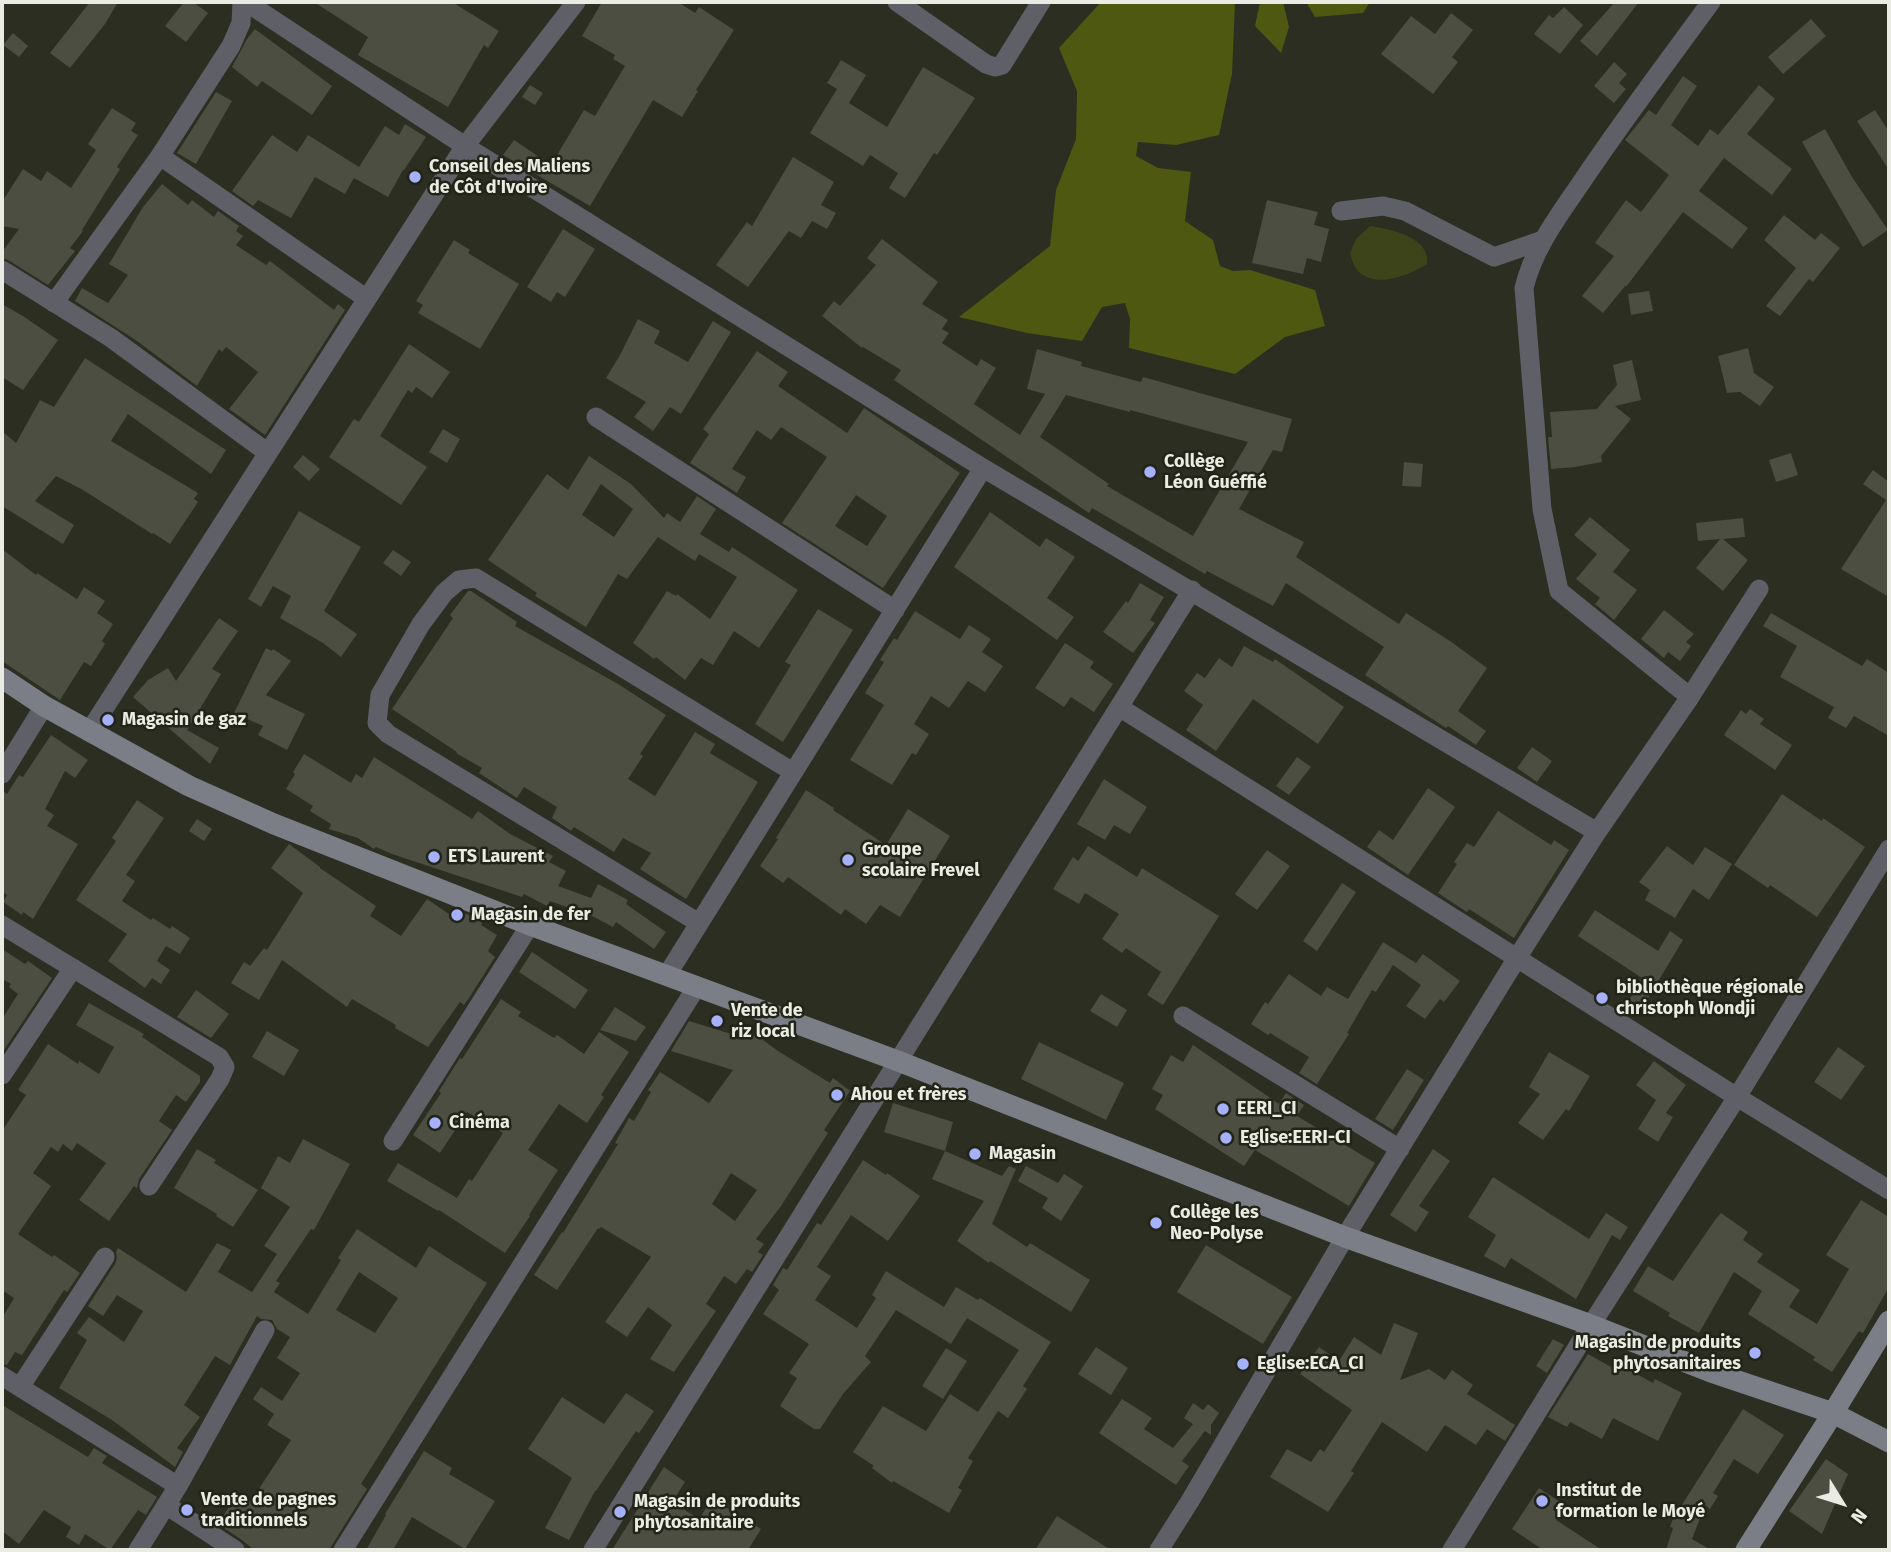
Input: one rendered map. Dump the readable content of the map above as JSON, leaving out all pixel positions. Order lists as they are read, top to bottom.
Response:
{
  "places": [
    "Conseil des Maliens de Côt d'Ivoire",
    "Collège Léon Guéffié",
    "Magasin de gaz",
    "ETS Laurent",
    "Groupe scolaire Frevel",
    "Magasin de fer",
    "bibliothèque régionale christoph Wondji",
    "Vente de riz local",
    "Ahou et frères",
    "EERI_CI",
    "Cinéma",
    "Eglise:EERI-CI",
    "Magasin",
    "Collège les Neo-Polyse",
    "Magasin de produits phytosanitaires",
    "Eglise:ECA_CI",
    "Institut de formation le Moyé",
    "Vente de pagnes traditionnels",
    "Magasin de produits phytosanitaire"
  ],
  "north": "bottom right"
}
